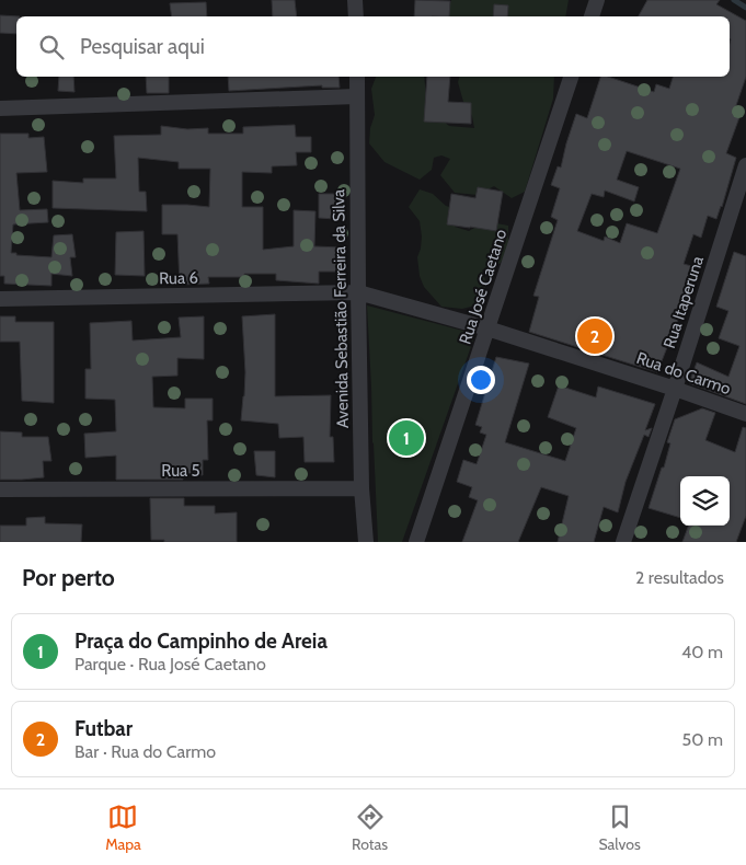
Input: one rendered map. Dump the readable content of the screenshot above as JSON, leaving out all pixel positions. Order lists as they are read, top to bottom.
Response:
{
  "streets": {
    "street": [
      "Rua 6",
      "Rua José Caetano",
      "Rua Itaperuna",
      "Avenida Sebastião Ferreira da Silva",
      "Rua do Carmo",
      "Rua 5"
    ]
  },
  "crossings": [
    ["Rua 6", "Avenida Sebastião Ferreira da Silva"],
    ["Rua 6", "Rua do Carmo"],
    ["Rua José Caetano", "Rua do Carmo"],
    ["Rua Itaperuna", "Rua do Carmo"],
    ["Avenida Sebastião Ferreira da Silva", "Rua do Carmo"],
    ["Avenida Sebastião Ferreira da Silva", "Rua 5"]
  ],
  "page": {
    "search": "Pesquisar aqui",
    "pins": ["2", "1"],
    "heading": ["Por perto", "2 resultados"],
    "list": [
      {
        "mark": "1",
        "name": "Praça do Campinho de Areia",
        "note": "Parque · Rua José Caetano",
        "value": "40 m"
      },
      {
        "mark": "2",
        "name": "Futbar",
        "note": "Bar · Rua do Carmo",
        "value": "50 m"
      }
    ],
    "nav": ["Mapa", "Rotas", "Salvos"]
  }
}
